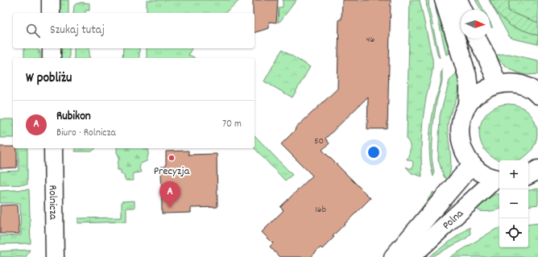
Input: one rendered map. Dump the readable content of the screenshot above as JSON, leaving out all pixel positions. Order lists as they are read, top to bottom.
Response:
{
  "streets": {
    "street": ["Rolnicza", "Polna"]
  },
  "places": ["Precyzja"],
  "house_numbers": ["46", "50", "16b"],
  "north": "right",
  "page": {
    "search": "Szukaj tutaj",
    "heading": "W pobliżu",
    "list": [
      {
        "mark": "A",
        "name": "Rubikon",
        "note": "Biuro · Rolnicza",
        "value": "70 m"
      }
    ],
    "map_buttons": ["+", "−"],
    "pins": "A"
  }
}
